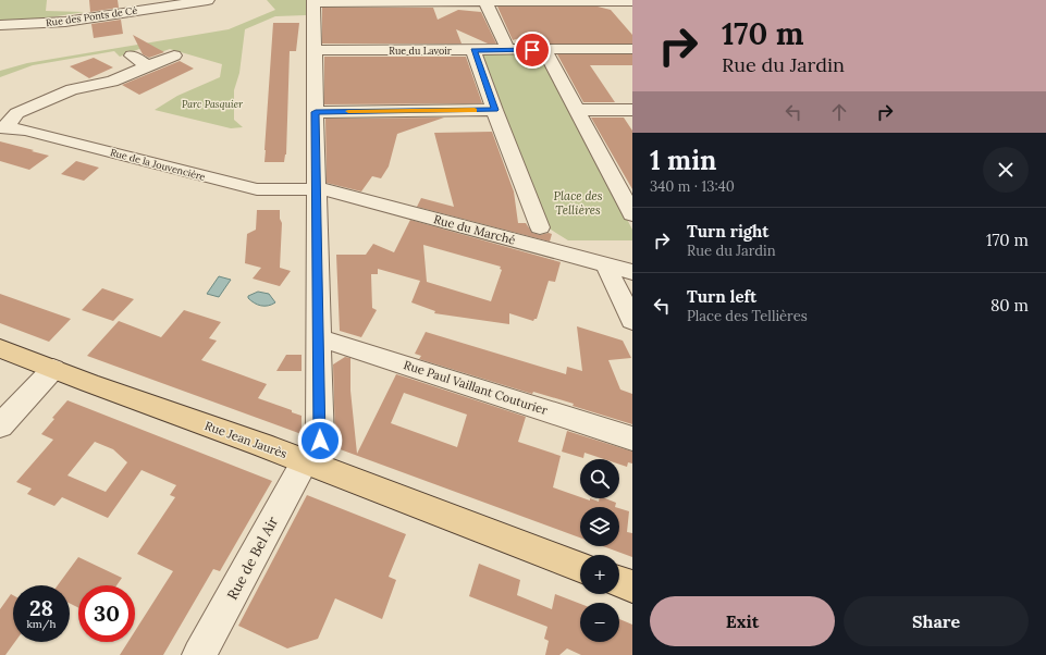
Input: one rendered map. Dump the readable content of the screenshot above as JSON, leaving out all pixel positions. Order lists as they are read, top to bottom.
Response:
{
  "streets": {
    "main road": ["Rue Jean Jaurès"],
    "street": [
      "Rue des Ponts de Cé",
      "Rue du Lavoir",
      "Rue de la Jouvencière",
      "Rue du Marché",
      "Rue Paul Vaillant Couturier",
      "Rue de Bel Air"
    ]
  },
  "crossings": [
    ["Rue du Lavoir", "Rue de Bel Air"],
    ["Rue de la Jouvencière", "Rue du Marché"],
    ["Rue de la Jouvencière", "Rue de Bel Air"],
    ["Rue du Marché", "Rue de Bel Air"],
    ["Rue Paul Vaillant Couturier", "Rue de Bel Air"],
    ["Rue Jean Jaurès", "Rue de Bel Air"]
  ],
  "parks": ["Parc Pasquier", "Place des Tellières"],
  "page": {
    "turn": ["170 m", "Rue du Jardin"],
    "heading": ["1 min", "340 m · 13:40"],
    "list": [
      {
        "name": "Turn right",
        "note": "Rue du Jardin",
        "value": "170 m"
      },
      {
        "name": "Turn left",
        "note": "Place des Tellières",
        "value": "80 m"
      }
    ],
    "map_buttons": ["+", "−"],
    "speed": "28 km/h",
    "limit": "30",
    "buttons": ["Exit", "Share"]
  }
}
